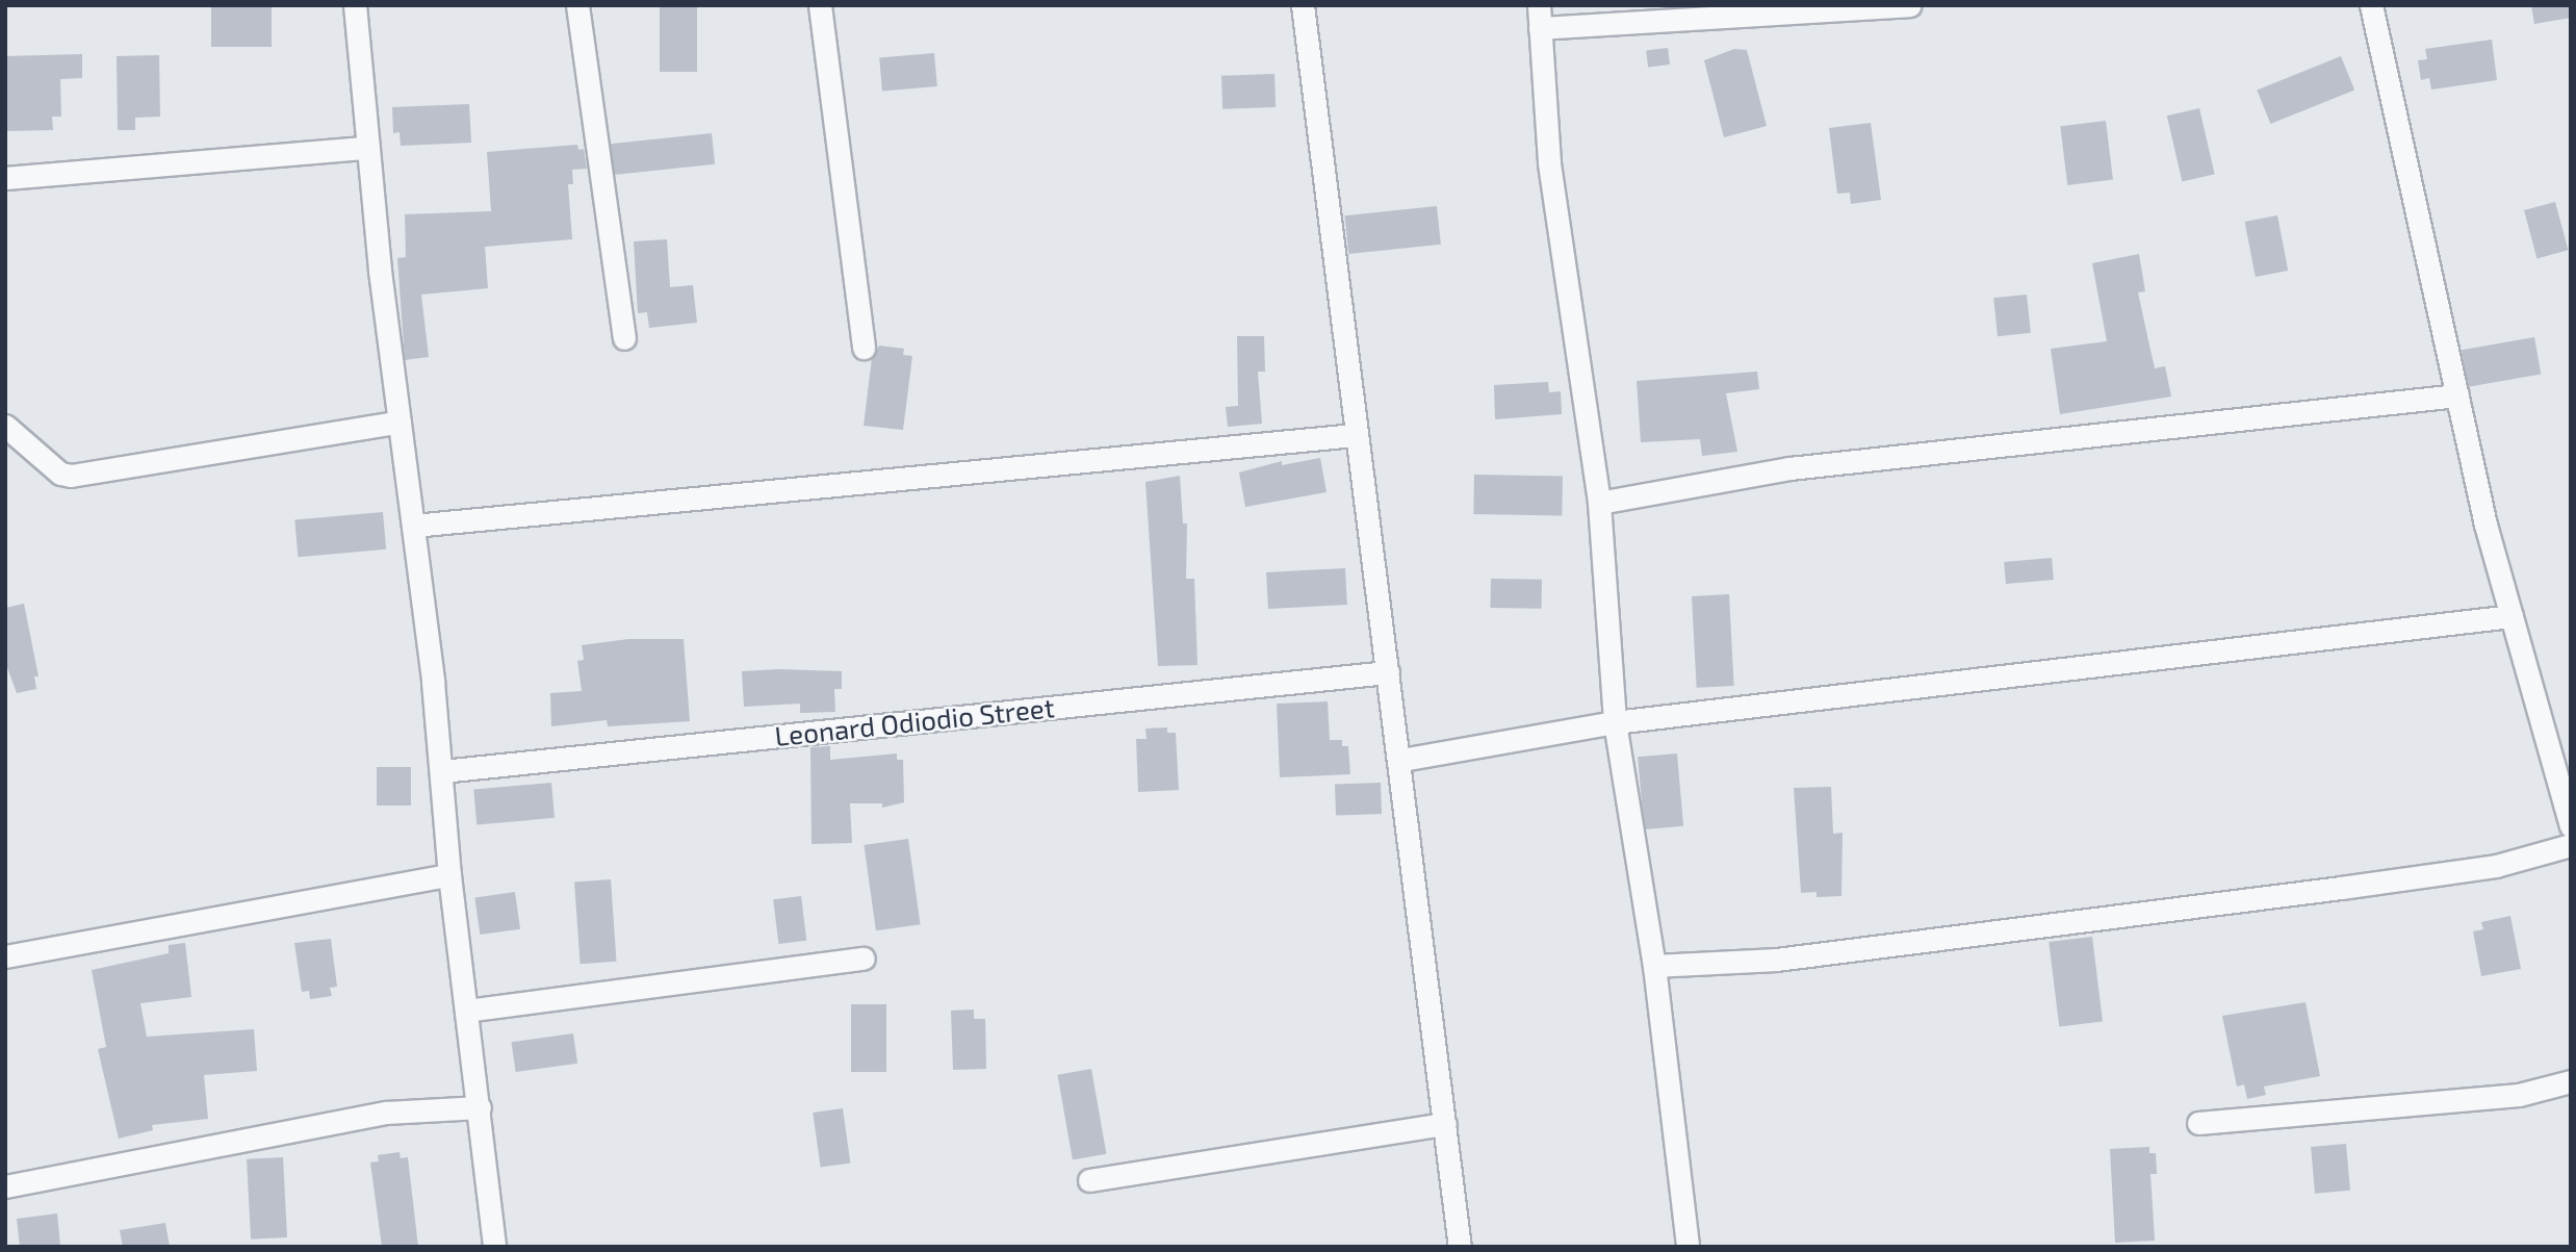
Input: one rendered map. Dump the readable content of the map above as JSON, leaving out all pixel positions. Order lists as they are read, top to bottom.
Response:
{
  "streets": {
    "street": ["Leonard Odiodio Street"]
  }
}
